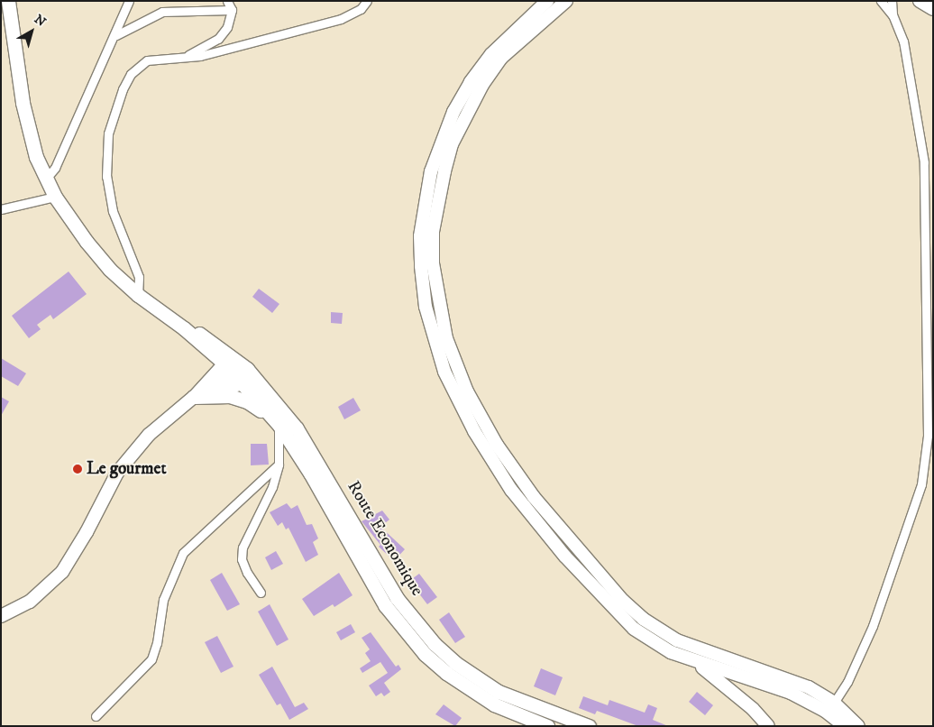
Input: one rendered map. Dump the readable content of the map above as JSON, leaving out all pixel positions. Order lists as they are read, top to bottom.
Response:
{
  "streets": {
    "highway": ["Route Economique"]
  },
  "places": ["Le gourmet"],
  "north": "top right"
}
